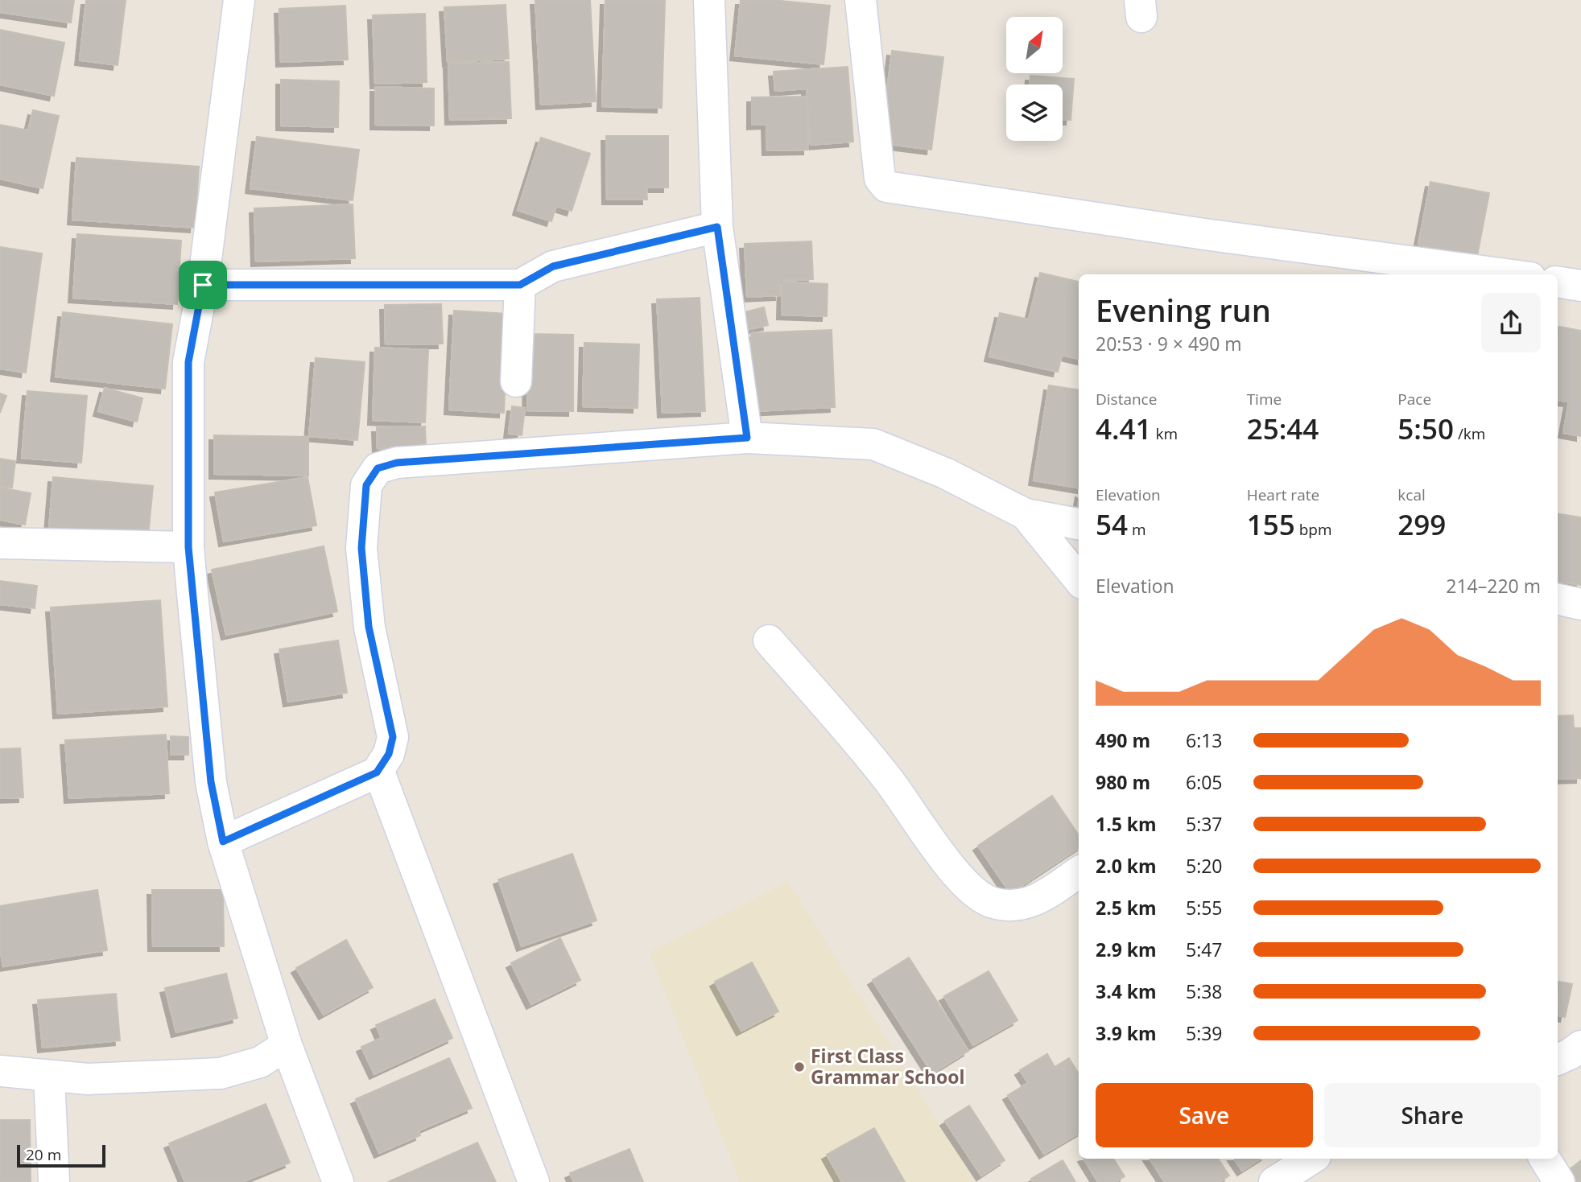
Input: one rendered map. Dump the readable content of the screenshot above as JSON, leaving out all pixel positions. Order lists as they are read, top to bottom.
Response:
{
  "places": ["First Class Grammar School"],
  "scale_bar": "20 m",
  "north": "top right",
  "page": {
    "heading": ["Evening run", "20:53 · 9 × 490 m"],
    "stats": [
      ["Distance", "4.41 km"],
      ["Time", "25:44"],
      ["Pace", "5:50 /km"],
      ["Elevation", "54 m"],
      ["Heart rate", "155 bpm"],
      ["kcal", "299"]
    ],
    "chart": ["Elevation", "214–220 m"],
    "list": [
      {
        "name": "490 m",
        "note": "6:13"
      },
      {
        "name": "980 m",
        "note": "6:05"
      },
      {
        "name": "1.5 km",
        "note": "5:37"
      },
      {
        "name": "2.0 km",
        "note": "5:20"
      },
      {
        "name": "2.5 km",
        "note": "5:55"
      },
      {
        "name": "2.9 km",
        "note": "5:47"
      },
      {
        "name": "3.4 km",
        "note": "5:38"
      },
      {
        "name": "3.9 km",
        "note": "5:39"
      }
    ],
    "buttons": ["Save", "Share"],
    "scale": "20 m"
  }
}
